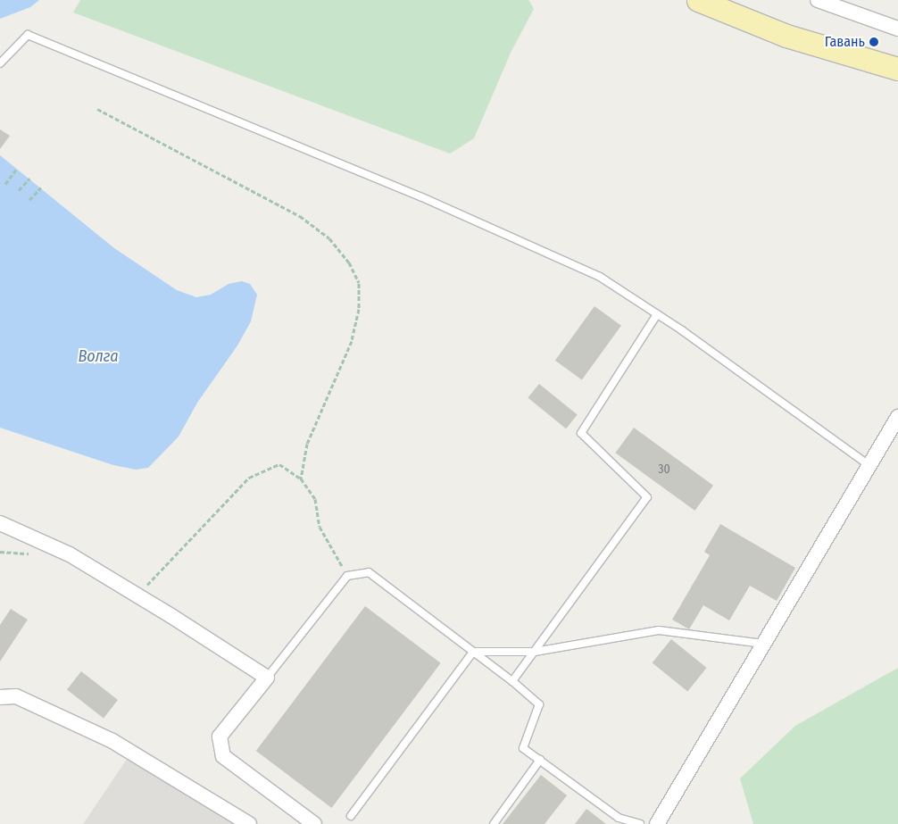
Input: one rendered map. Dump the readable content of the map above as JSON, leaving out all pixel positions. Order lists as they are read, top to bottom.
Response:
{
  "water": ["Волга"],
  "places": ["Гавань"],
  "house_numbers": ["30"]
}
